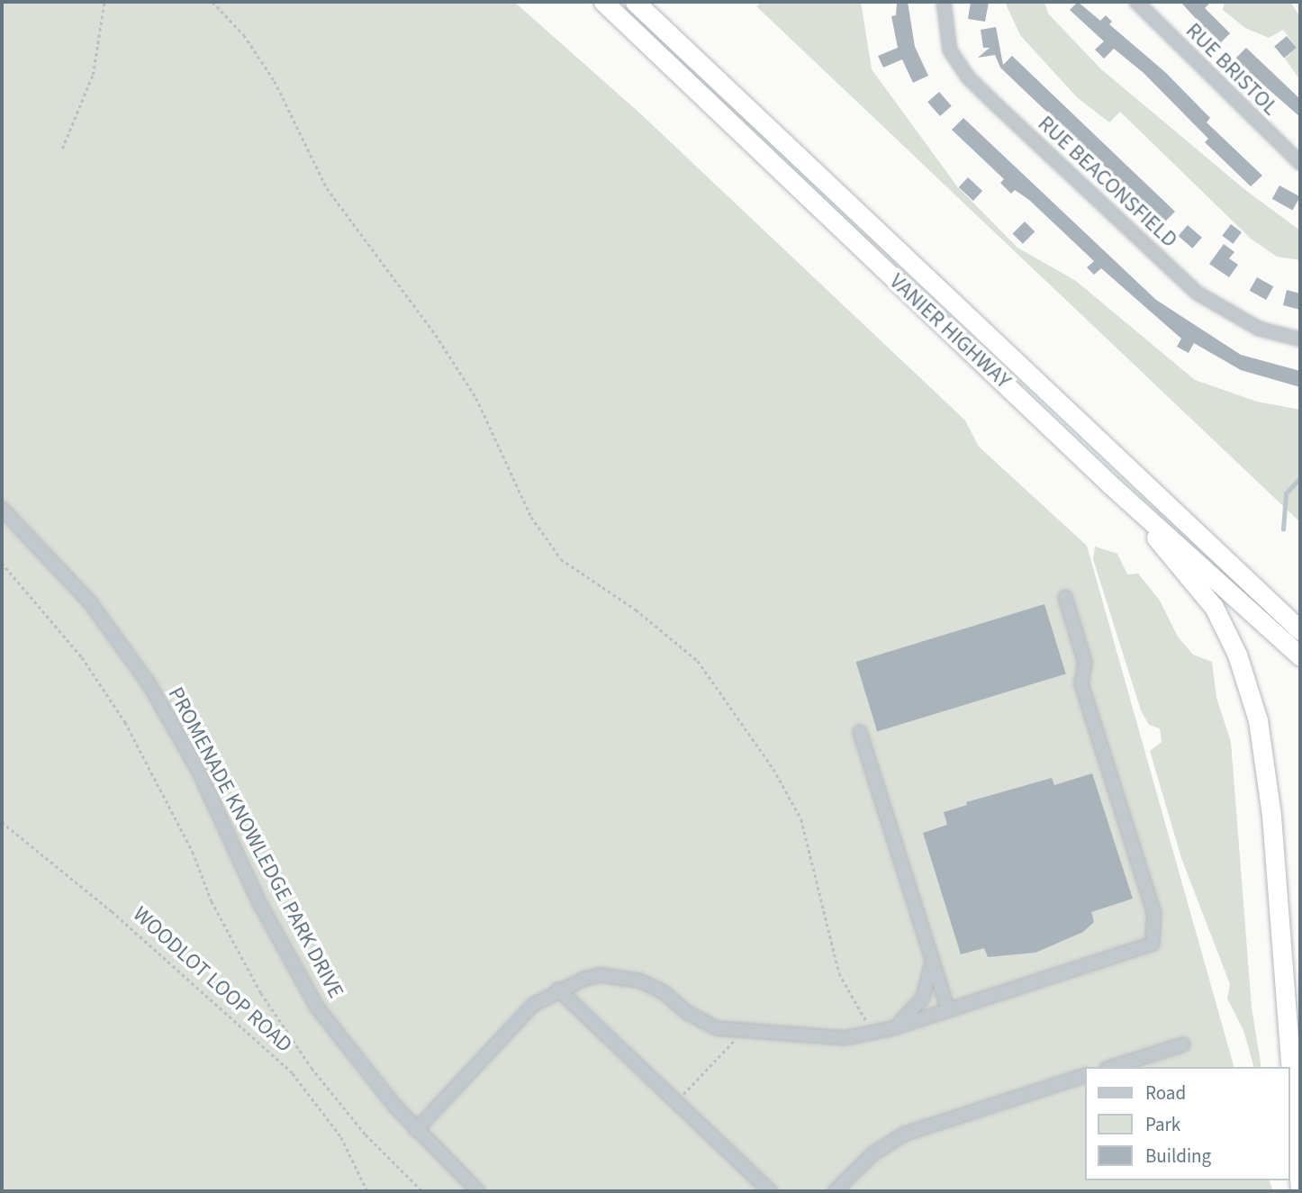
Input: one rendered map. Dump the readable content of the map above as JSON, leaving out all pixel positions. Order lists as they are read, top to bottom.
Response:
{
  "streets": {
    "highway": ["VANIER HIGHWAY"],
    "street": ["RUE BRISTOL", "RUE BEACONSFIELD", "PROMENADE KNOWLEDGE PARK DRIVE"],
    "path": ["WOODLOT LOOP ROAD"]
  },
  "legend": ["Road", "Park", "Building"]
}
